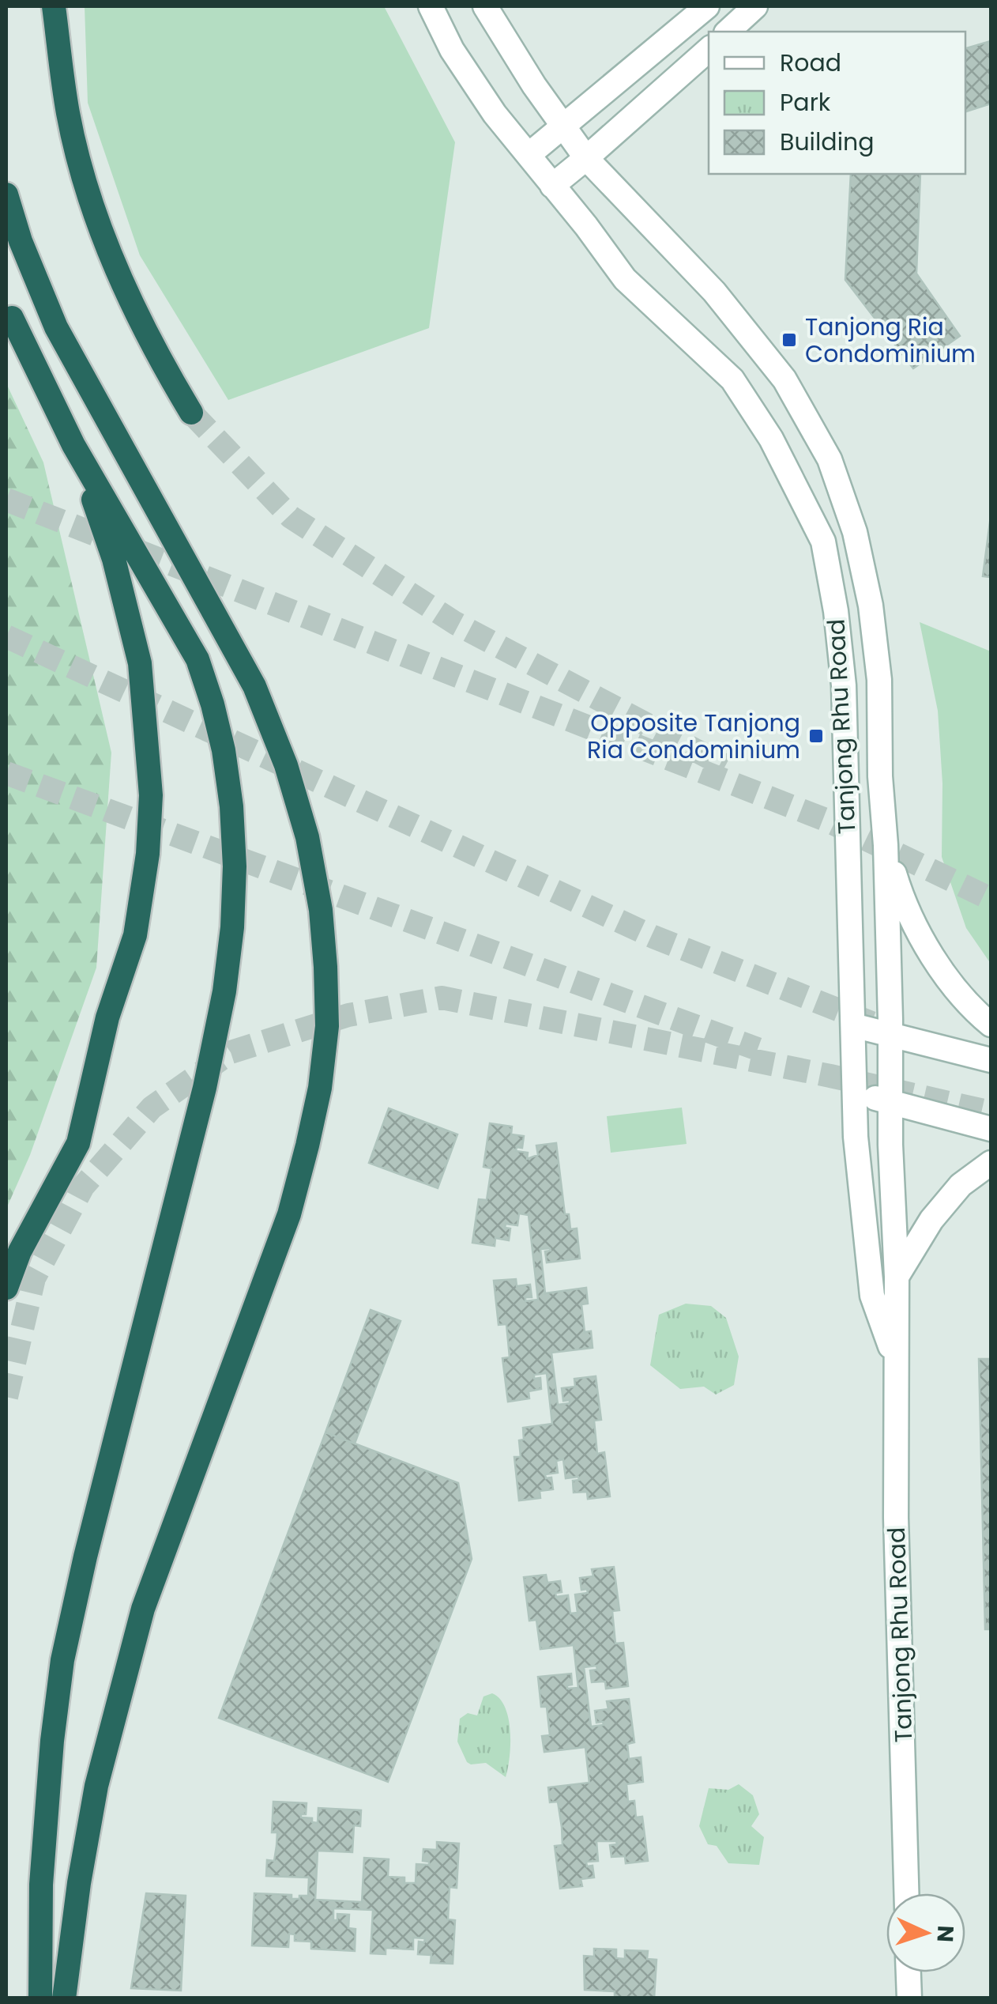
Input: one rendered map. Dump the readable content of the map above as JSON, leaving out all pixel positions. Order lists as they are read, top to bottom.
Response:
{
  "streets": {
    "street": ["Tanjong Rhu Road"]
  },
  "places": {
    "transit": ["Tanjong Ria Condominium", "Opposite Tanjong Ria Condominium"]
  },
  "legend": ["Road", "Park", "Building"],
  "north": "right"
}
